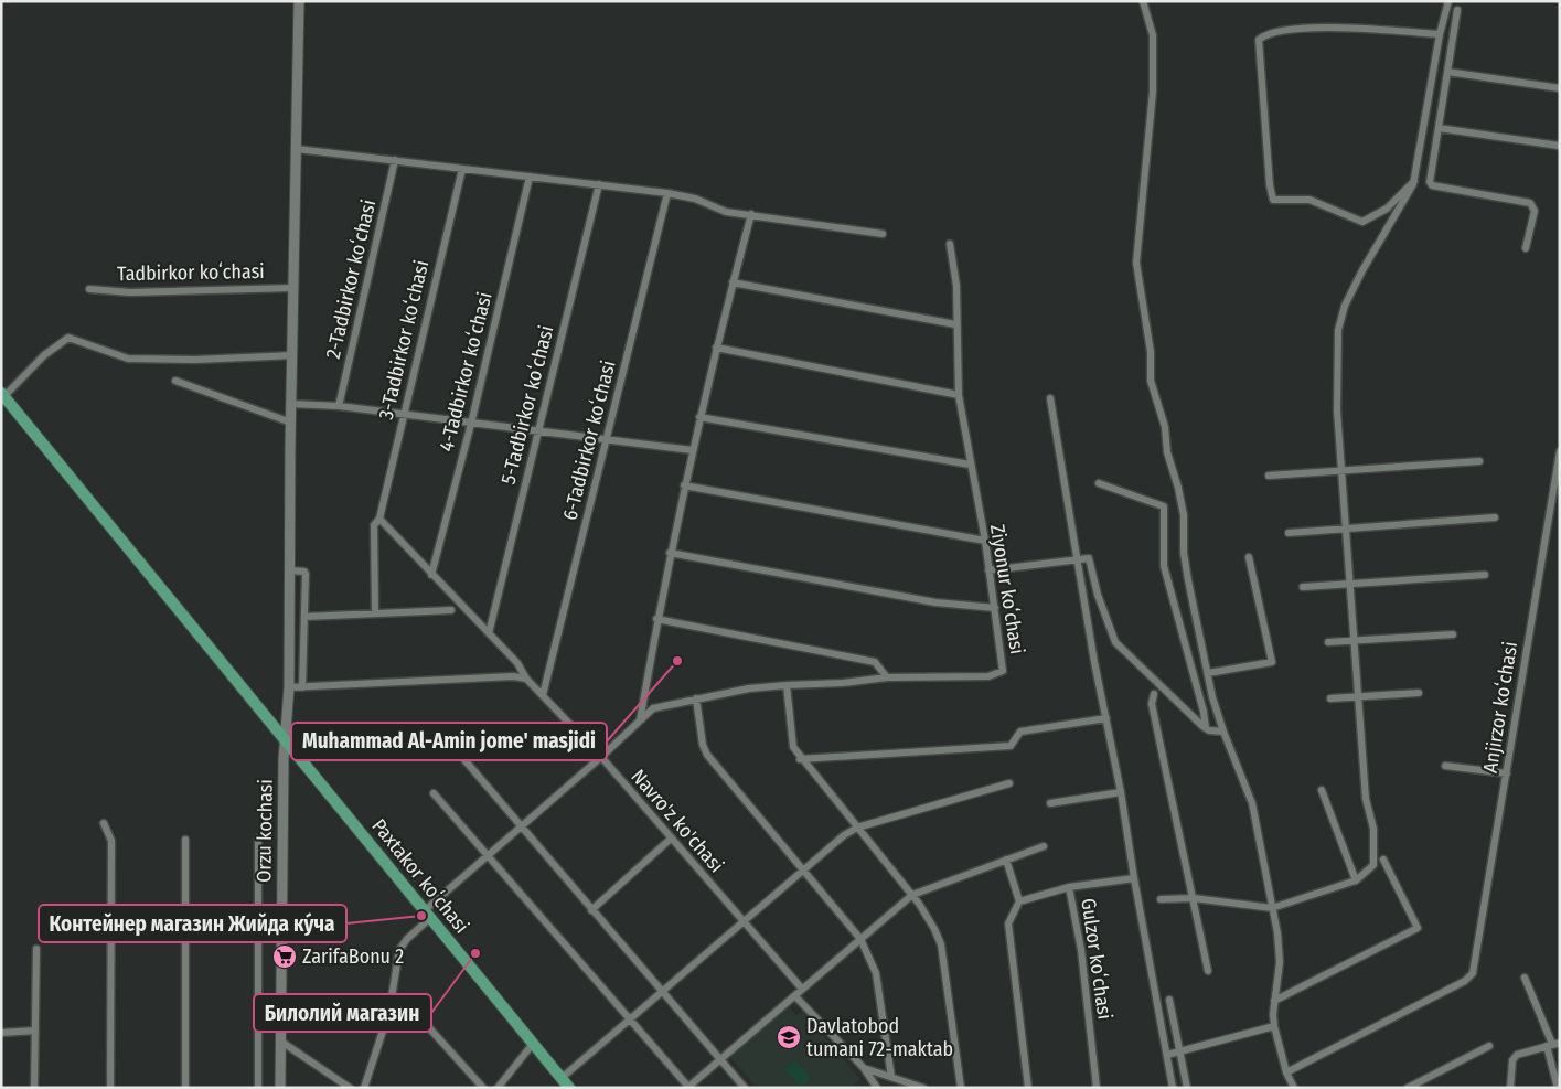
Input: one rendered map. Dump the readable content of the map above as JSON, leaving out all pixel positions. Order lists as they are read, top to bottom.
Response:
{
  "streets": {
    "main road": ["Orzu kochasi", "Paxtakor koʻchasi"],
    "street": [
      "Tadbirkor koʻchasi",
      "2-Tadbirkor koʻchasi",
      "3-Tadbirkor koʻchasi",
      "4-Tadbirkor koʻchasi",
      "5-Tadbirkor koʻchasi",
      "6-Tadbirkor koʻchasi",
      "Ziyonur koʻchasi",
      "Anjirzor koʻchasi",
      "Navro'z ko'chasi",
      "Gulzor koʻchasi"
    ]
  },
  "crossings": [
    ["Tadbirkor koʻchasi", "Orzu kochasi"],
    ["3-Tadbirkor koʻchasi", "Navro'z ko'chasi"],
    ["4-Tadbirkor koʻchasi", "Navro'z ko'chasi"],
    ["5-Tadbirkor koʻchasi", "Navro'z ko'chasi"],
    ["6-Tadbirkor koʻchasi", "Navro'z ko'chasi"],
    ["Ziyonur koʻchasi", "Navro'z ko'chasi"],
    ["Ziyonur koʻchasi", "Paxtakor koʻchasi"],
    ["Orzu kochasi", "Paxtakor koʻchasi"]
  ],
  "places": {
    "other": ["Muhammad Al-Amin jome' masjidi", "Контейнер магазин Жийда ку́ча", "Билолий магазин"],
    "supermarket": ["ZarifaBonu 2"],
    "school or university": ["Davlatobod tumani 72-maktab"]
  }
}
